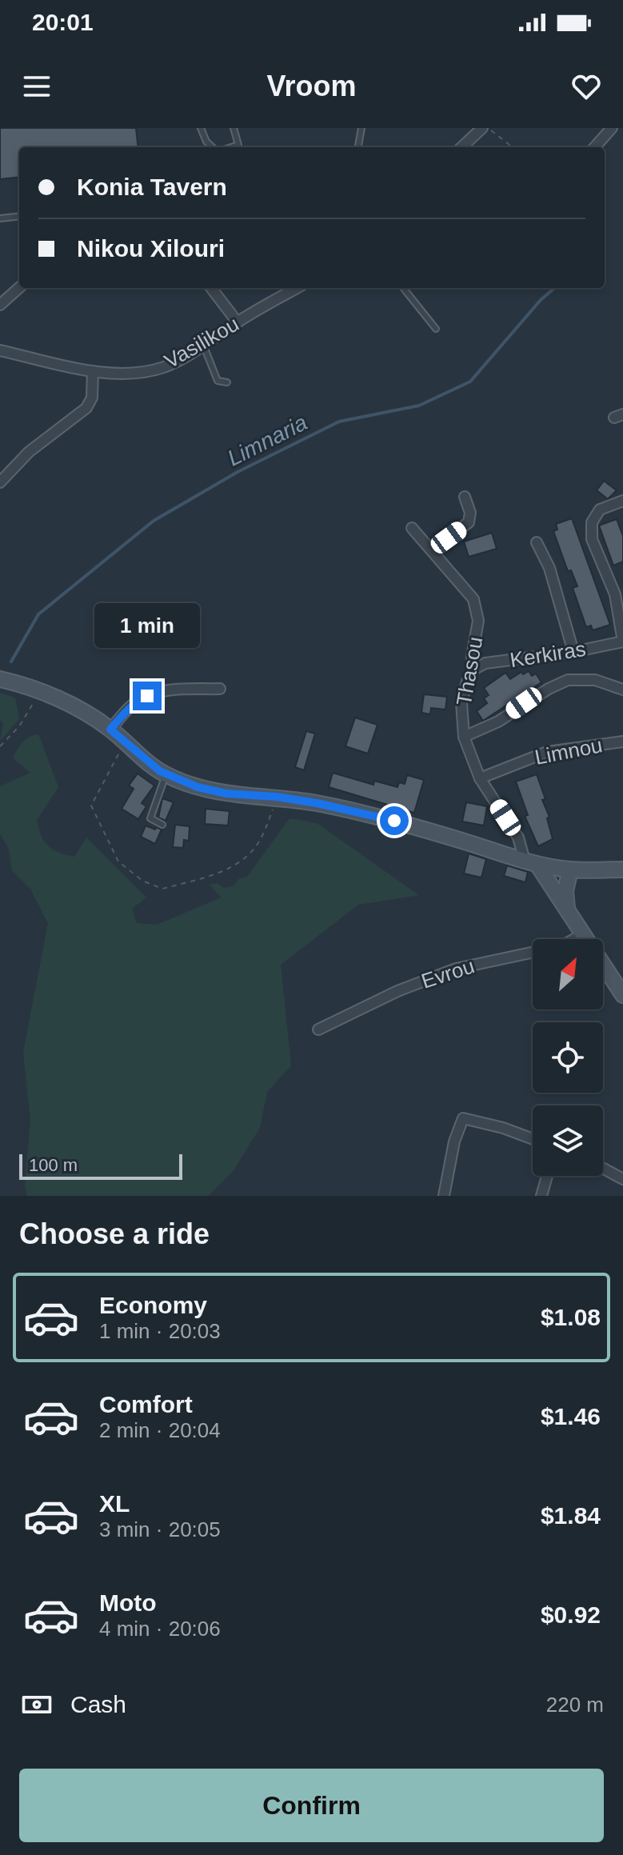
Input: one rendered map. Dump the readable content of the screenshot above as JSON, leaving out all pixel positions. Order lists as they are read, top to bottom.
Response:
{
  "streets": {
    "street": [
      "Vasilikou",
      "Kerkiras",
      "Thasou",
      "Limnou",
      "Evrou"
    ]
  },
  "crossings": [
    ["Kerkiras", "Thasou"],
    ["Thasou", "Limnou"]
  ],
  "water": ["Limnaria"],
  "scale_bar": "100 m",
  "north": "top right",
  "page": {
    "status": "20:01",
    "header": "Vroom",
    "banner": ["Konia Tavern", "Nikou Xilouri"],
    "bubble": "1 min",
    "scale": "100 m",
    "heading": "Choose a ride",
    "list": [
      {
        "name": "Economy",
        "note": "1 min · 20:03",
        "value": "$1.08"
      },
      {
        "name": "Comfort",
        "note": "2 min · 20:04",
        "value": "$1.46"
      },
      {
        "name": "XL",
        "note": "3 min · 20:05",
        "value": "$1.84"
      },
      {
        "name": "Moto",
        "note": "4 min · 20:06",
        "value": "$0.92"
      }
    ],
    "pay": ["Cash", "220 m"],
    "buttons": "Confirm"
  }
}
